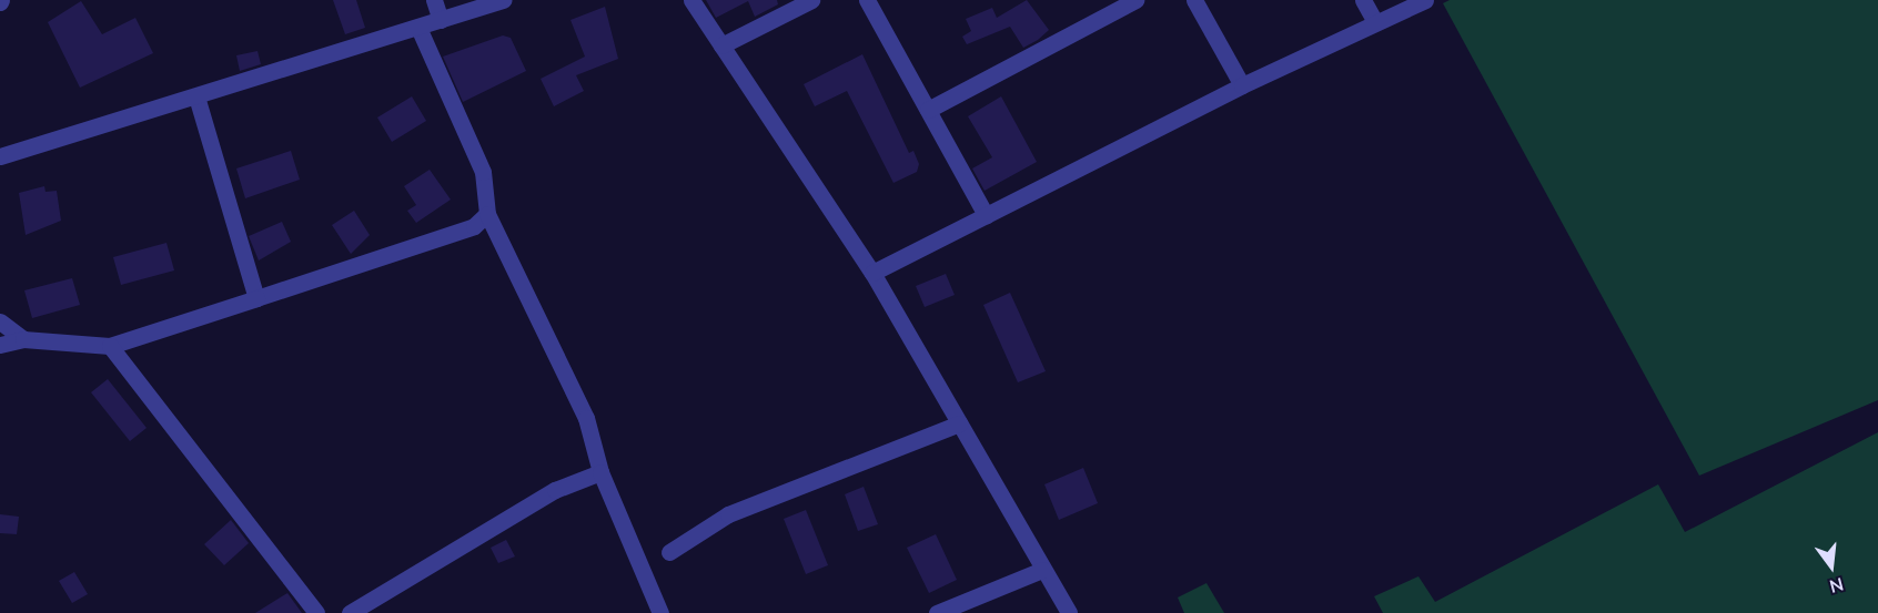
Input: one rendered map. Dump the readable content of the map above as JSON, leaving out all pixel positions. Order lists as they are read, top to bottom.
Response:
{
  "north": "bottom"
}
